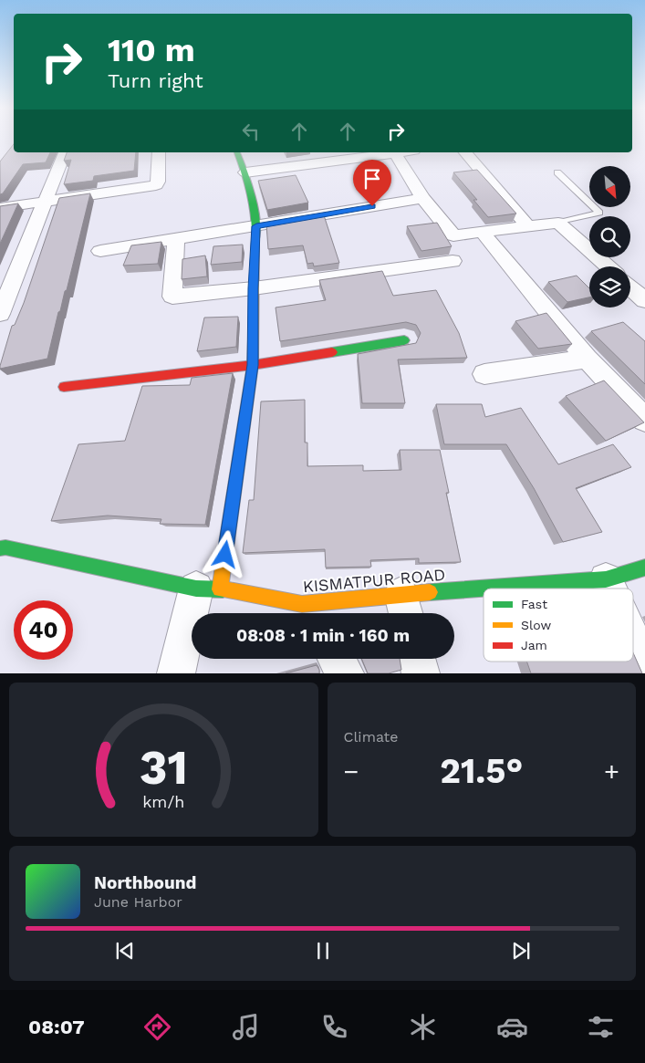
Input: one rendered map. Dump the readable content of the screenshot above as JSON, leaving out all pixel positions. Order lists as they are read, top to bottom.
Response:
{
  "streets": {
    "street": ["KISMATPUR ROAD"]
  },
  "legend": ["Fast", "Slow", "Jam"],
  "north": "bottom right",
  "page": {
    "turn": ["110 m", "Turn right"],
    "limit": "40",
    "trip": "08:08 · 1 min · 160 m",
    "tile": "Climate",
    "heat": ["−", "21.5°", "+"],
    "song": ["Northbound", "June Harbor"],
    "tabs": "08:07",
    "gauge": ["31", "km/h"]
  }
}
